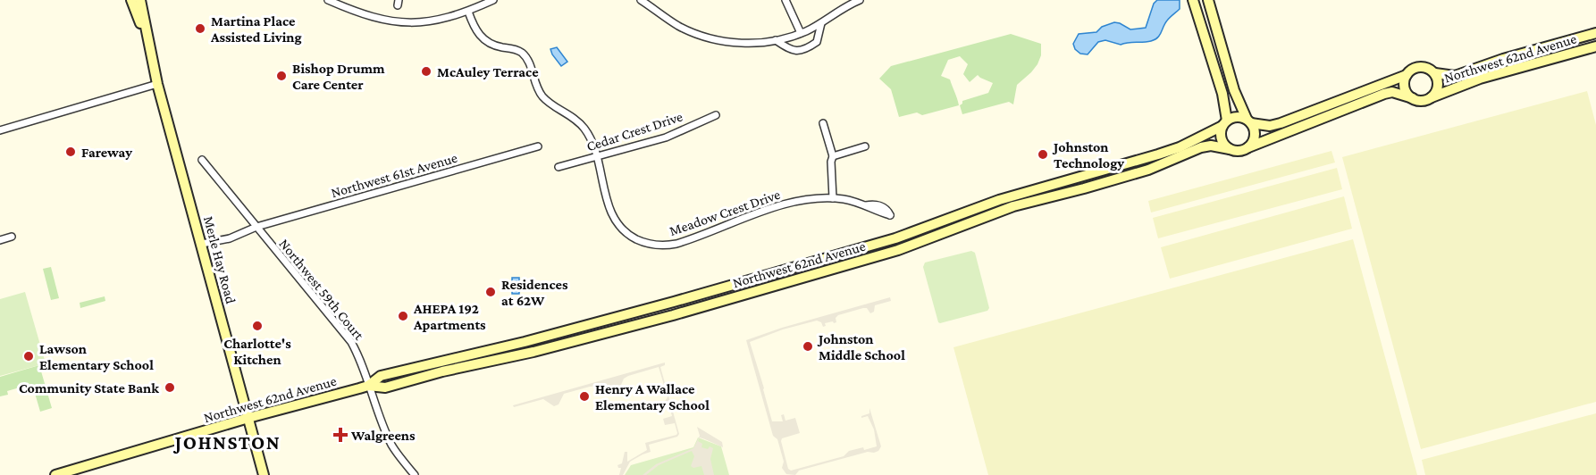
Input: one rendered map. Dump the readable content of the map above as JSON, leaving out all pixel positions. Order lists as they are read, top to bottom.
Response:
{
  "streets": {
    "street": [
      "Northwest 62nd Avenue",
      "Cedar Crest Drive",
      "Northwest 61st Avenue",
      "Meadow Crest Drive",
      "Merle Hay Road",
      "Northwest 59th Court"
    ]
  },
  "crossings": [
    ["Northwest 62nd Avenue", "Merle Hay Road"],
    ["Northwest 62nd Avenue", "Northwest 59th Court"],
    ["Cedar Crest Drive", "Meadow Crest Drive"],
    ["Northwest 61st Avenue", "Merle Hay Road"],
    ["Northwest 61st Avenue", "Northwest 59th Court"]
  ],
  "districts": ["JOHNSTON"],
  "places": {
    "other": [
      "Martina Place Assisted Living",
      "McAuley Terrace",
      "Bishop Drumm Care Center",
      "Fareway",
      "Johnston Technology",
      "Residences at 62W",
      "AHEPA 192 Apartments",
      "Charlotte's Kitchen",
      "Johnston Middle School",
      "Lawson Elementary School",
      "Community State Bank",
      "Henry A Wallace Elementary School"
    ],
    "health": ["Walgreens"]
  }
}
